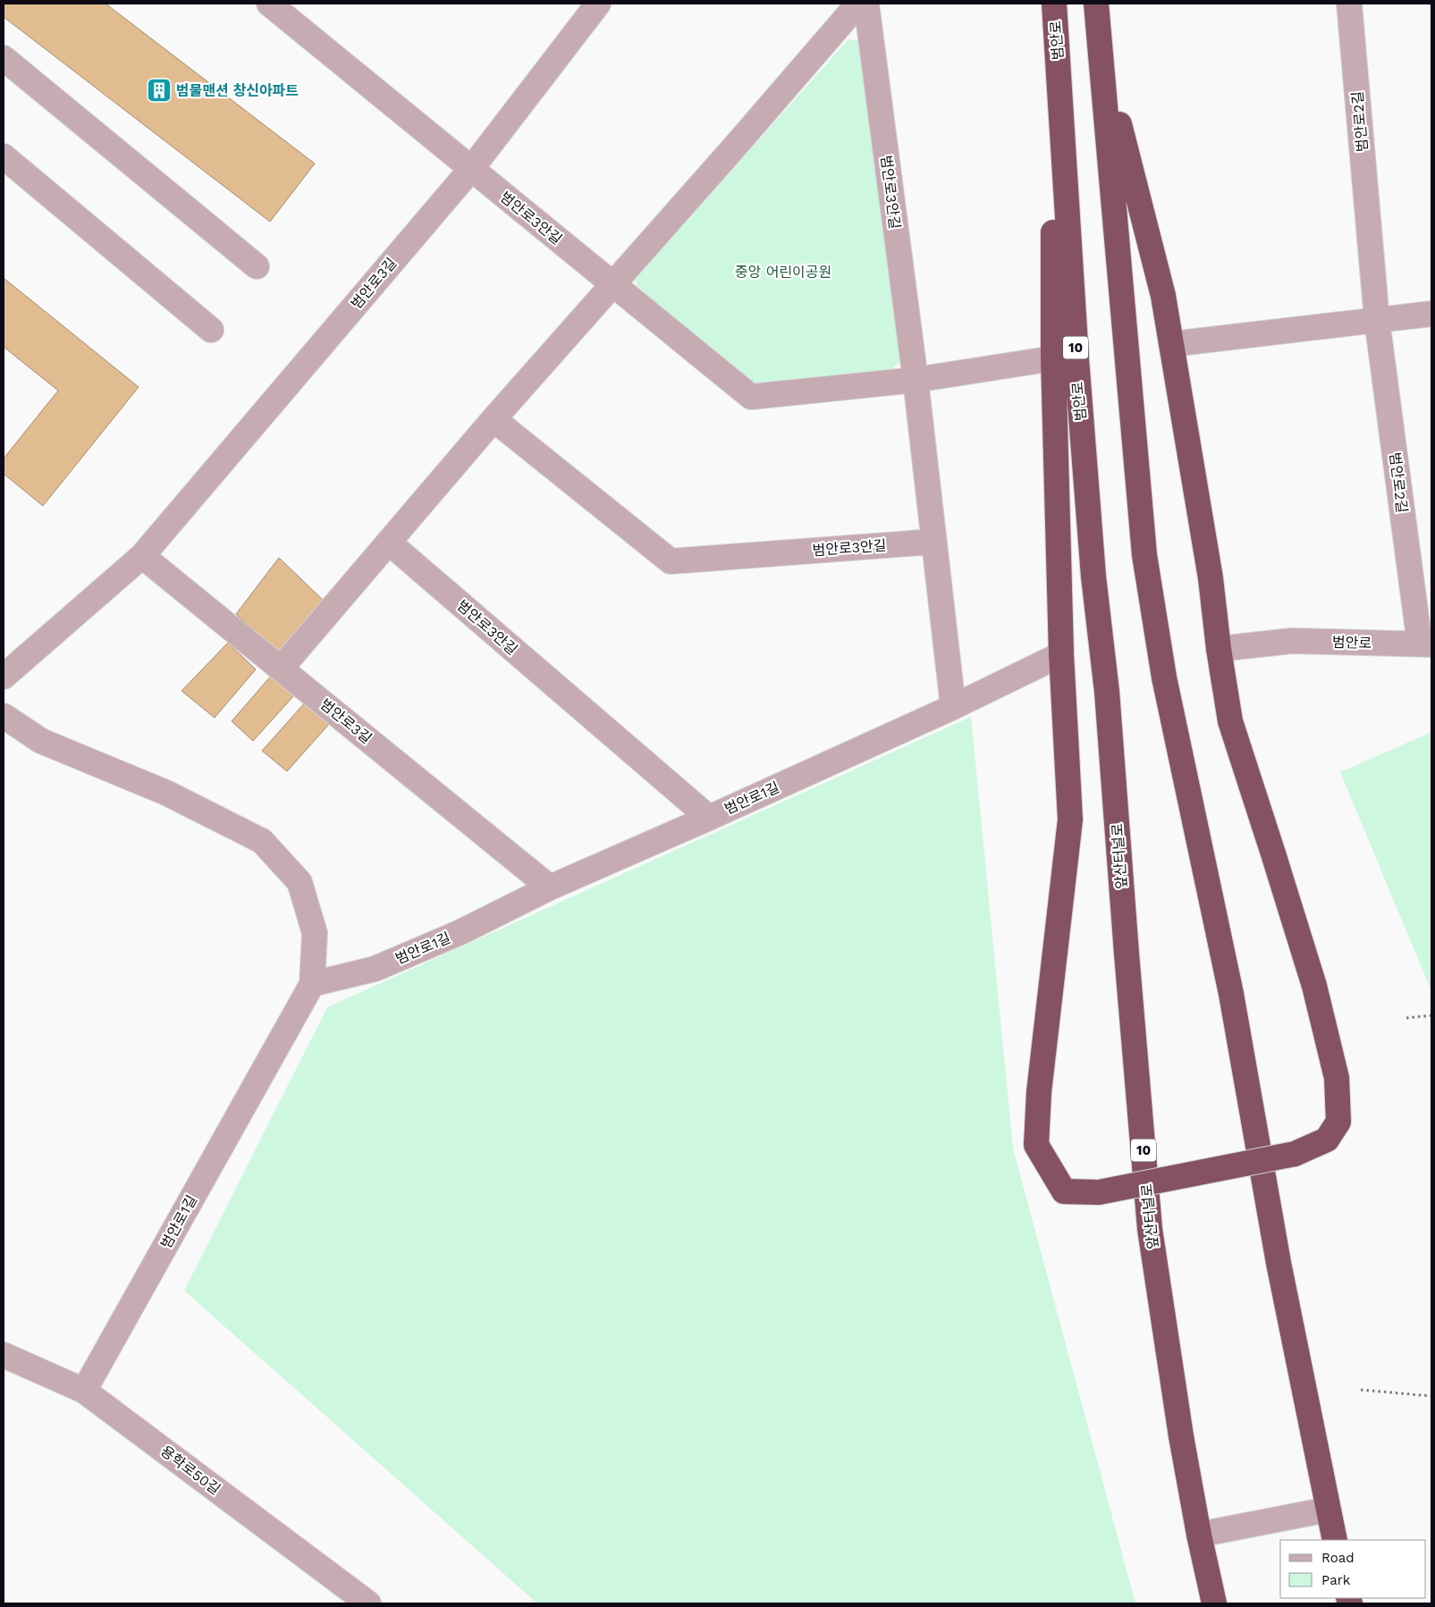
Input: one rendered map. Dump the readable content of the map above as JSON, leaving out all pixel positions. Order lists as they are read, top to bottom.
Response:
{
  "streets": {
    "highway": ["범안로", "10", "앞산터널로"],
    "street": [
      "범안로2길",
      "범안로3안길",
      "범안로3길",
      "범안로1길",
      "용학로50길"
    ]
  },
  "crossings": [
    ["범안로", "범안로2길"],
    ["범안로", "앞산터널로"],
    ["범안로3안길", "범안로3길"],
    ["범안로3안길", "범안로1길"],
    ["범안로3길", "범안로1길"],
    ["범안로1길", "용학로50길"]
  ],
  "parks": ["중앙 어린이공원"],
  "places": {
    "building": ["범물맨션 창신아파트"]
  },
  "legend": ["Road", "Park"]
}
